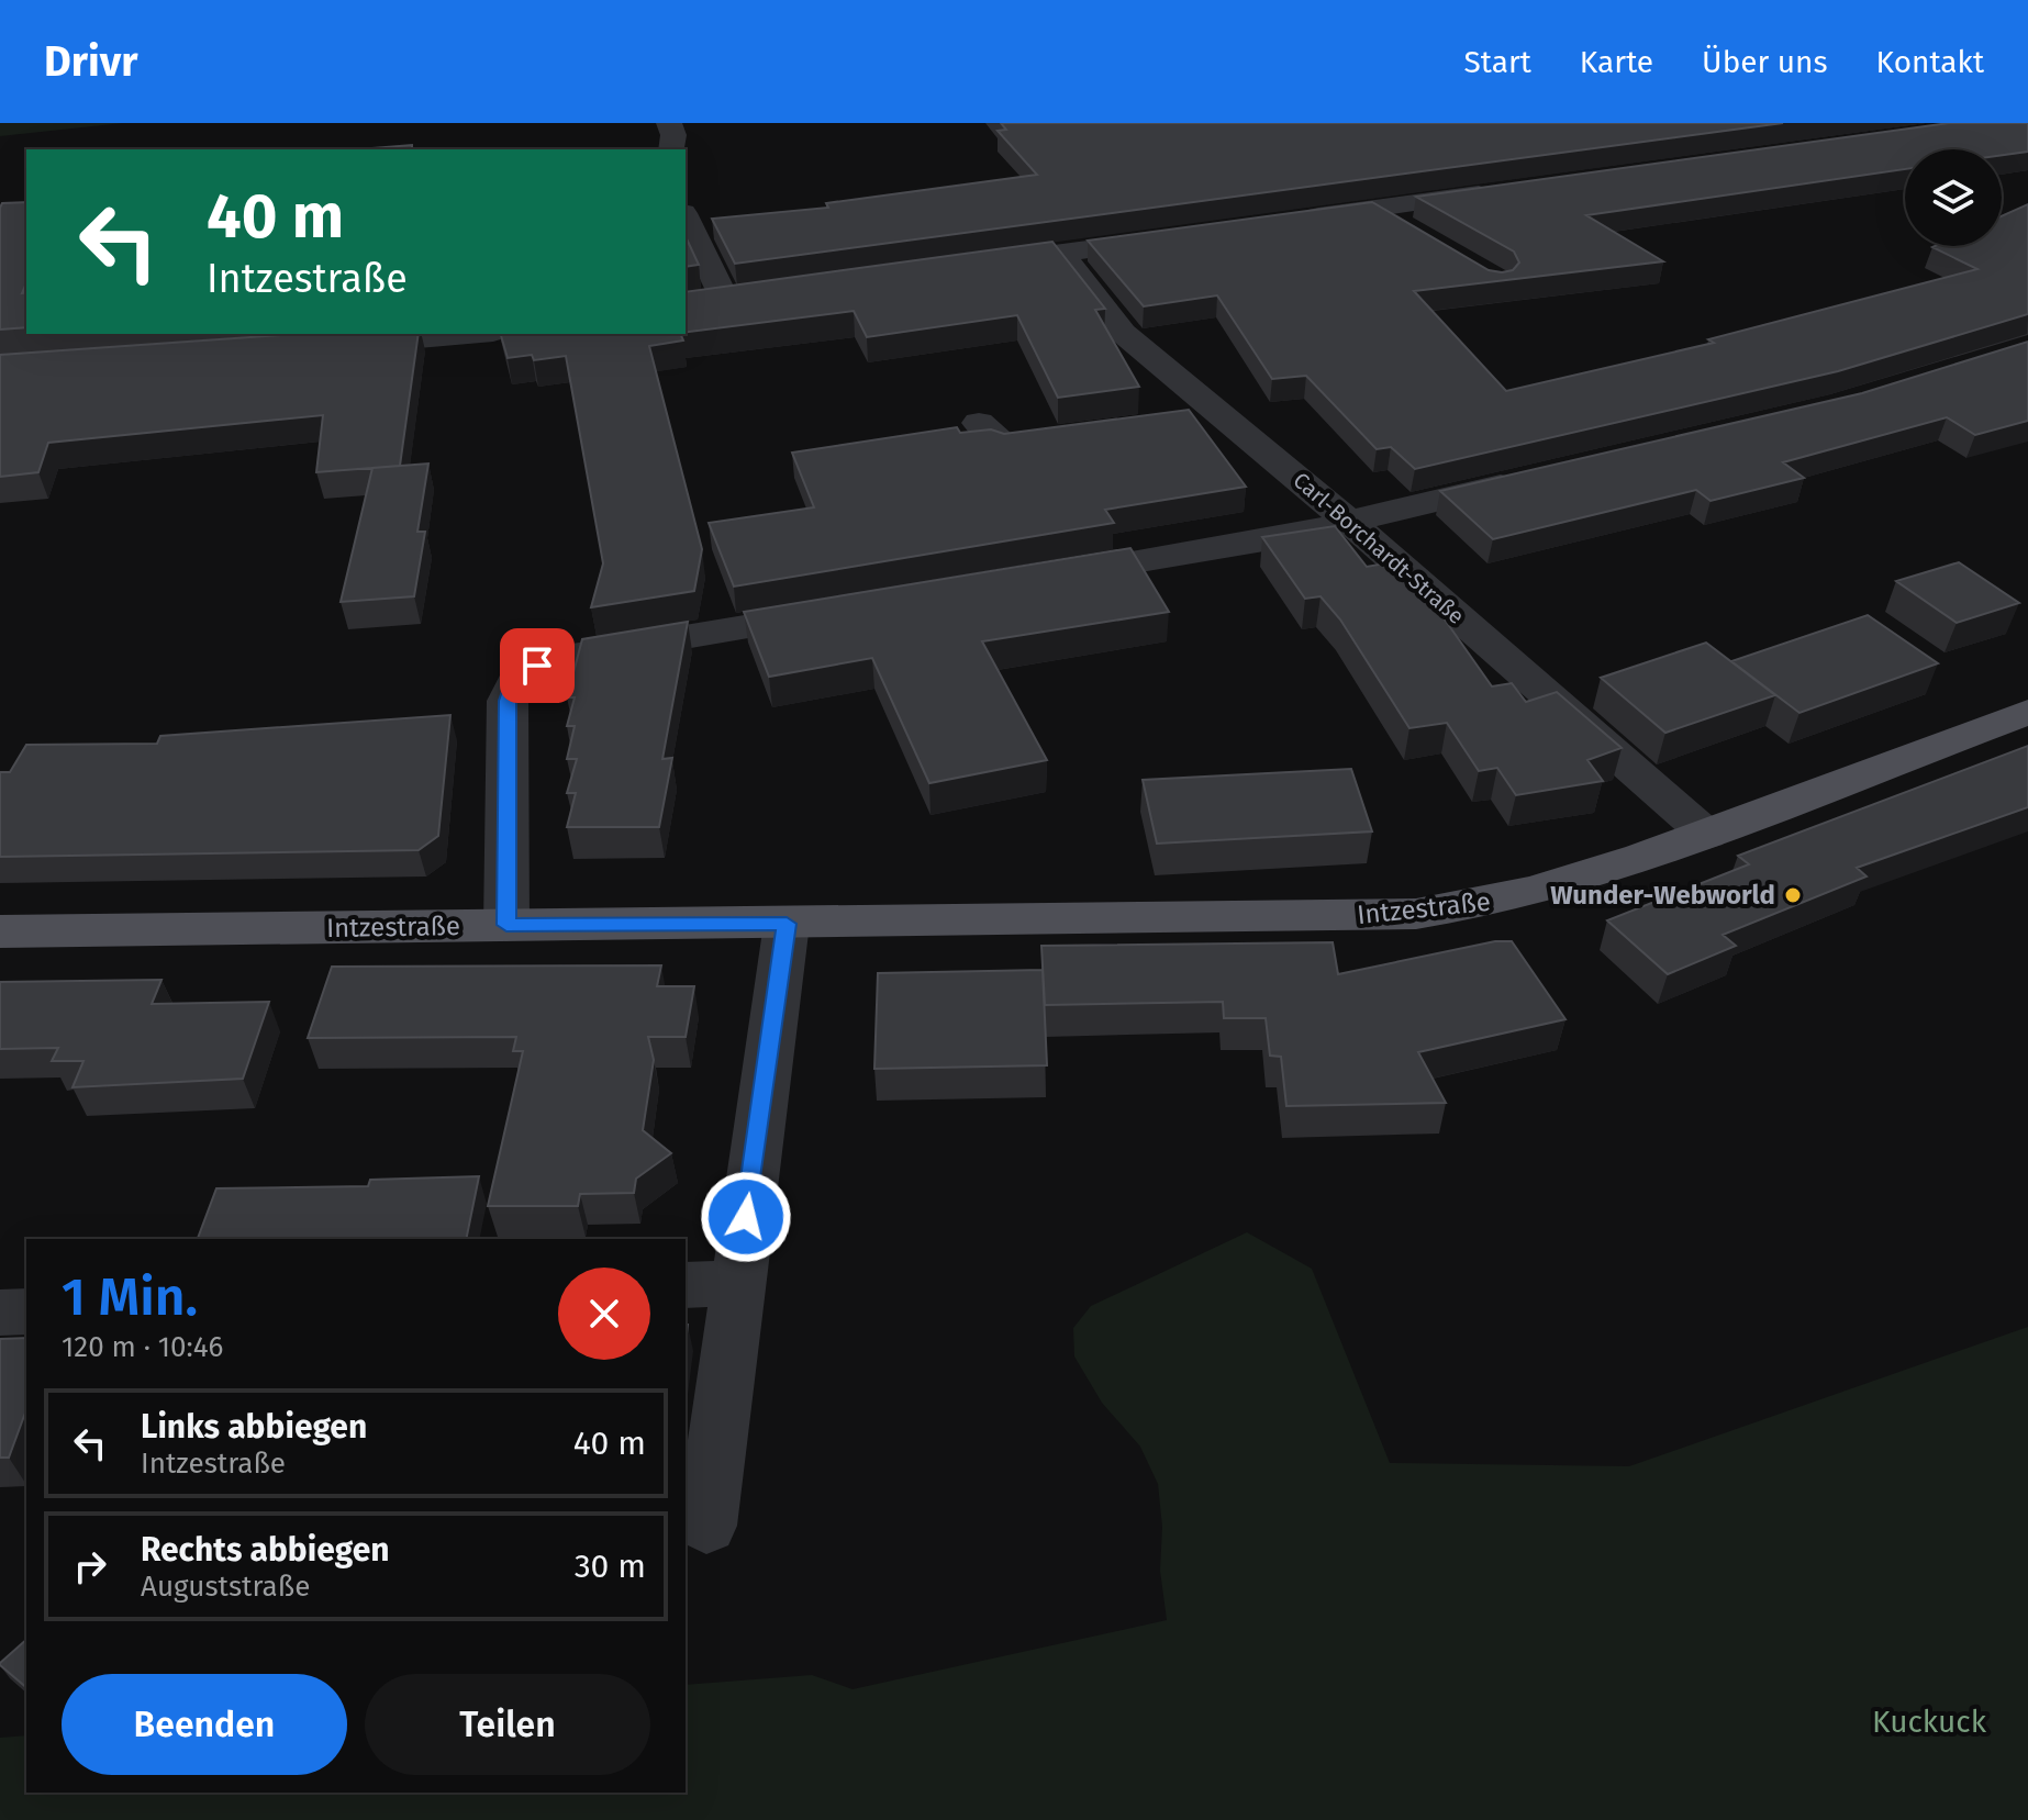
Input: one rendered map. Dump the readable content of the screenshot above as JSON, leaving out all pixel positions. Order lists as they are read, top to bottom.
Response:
{
  "streets": {
    "main road": ["Intzestraße"],
    "street": ["Carl-Borchardt-Straße"]
  },
  "crossings": [
    ["Carl-Borchardt-Straße", "Intzestraße"]
  ],
  "parks": ["Kuckuck"],
  "places": ["Wunder-Webworld"],
  "page": {
    "header": "Drivr",
    "nav": [
      "Start",
      "Karte",
      "Über uns",
      "Kontakt"
    ],
    "turn": ["40 m", "Intzestraße"],
    "heading": ["1 Min.", "120 m · 10:46"],
    "list": [
      {
        "name": "Links abbiegen",
        "note": "Intzestraße",
        "value": "40 m"
      },
      {
        "name": "Rechts abbiegen",
        "note": "Auguststraße",
        "value": "30 m"
      }
    ],
    "buttons": ["Beenden", "Teilen"]
  }
}
